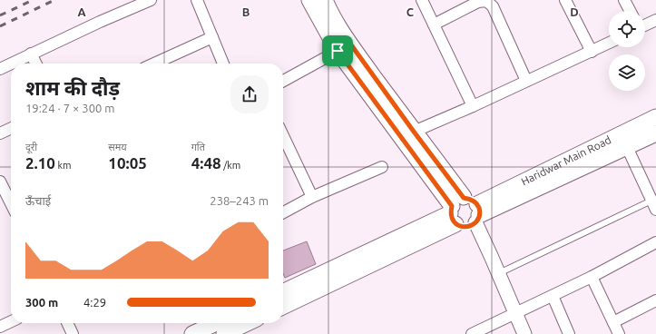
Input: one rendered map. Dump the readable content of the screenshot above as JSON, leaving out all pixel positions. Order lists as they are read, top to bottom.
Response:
{
  "streets": {
    "main road": ["Haridwar Main Road"]
  },
  "page": {
    "heading": ["शाम की दौड़", "19:24 · 7 × 300 m"],
    "stats": [
      ["दूरी", "2.10 km"],
      ["समय", "10:05"],
      ["गति", "4:48 /km"]
    ],
    "chart": ["ऊँचाई", "238–243 m"],
    "list": [
      {
        "name": "300 m",
        "note": "4:29"
      }
    ]
  },
  "grid": {
    "columns": [
      "A",
      "B",
      "C",
      "D"
    ]
  }
}
